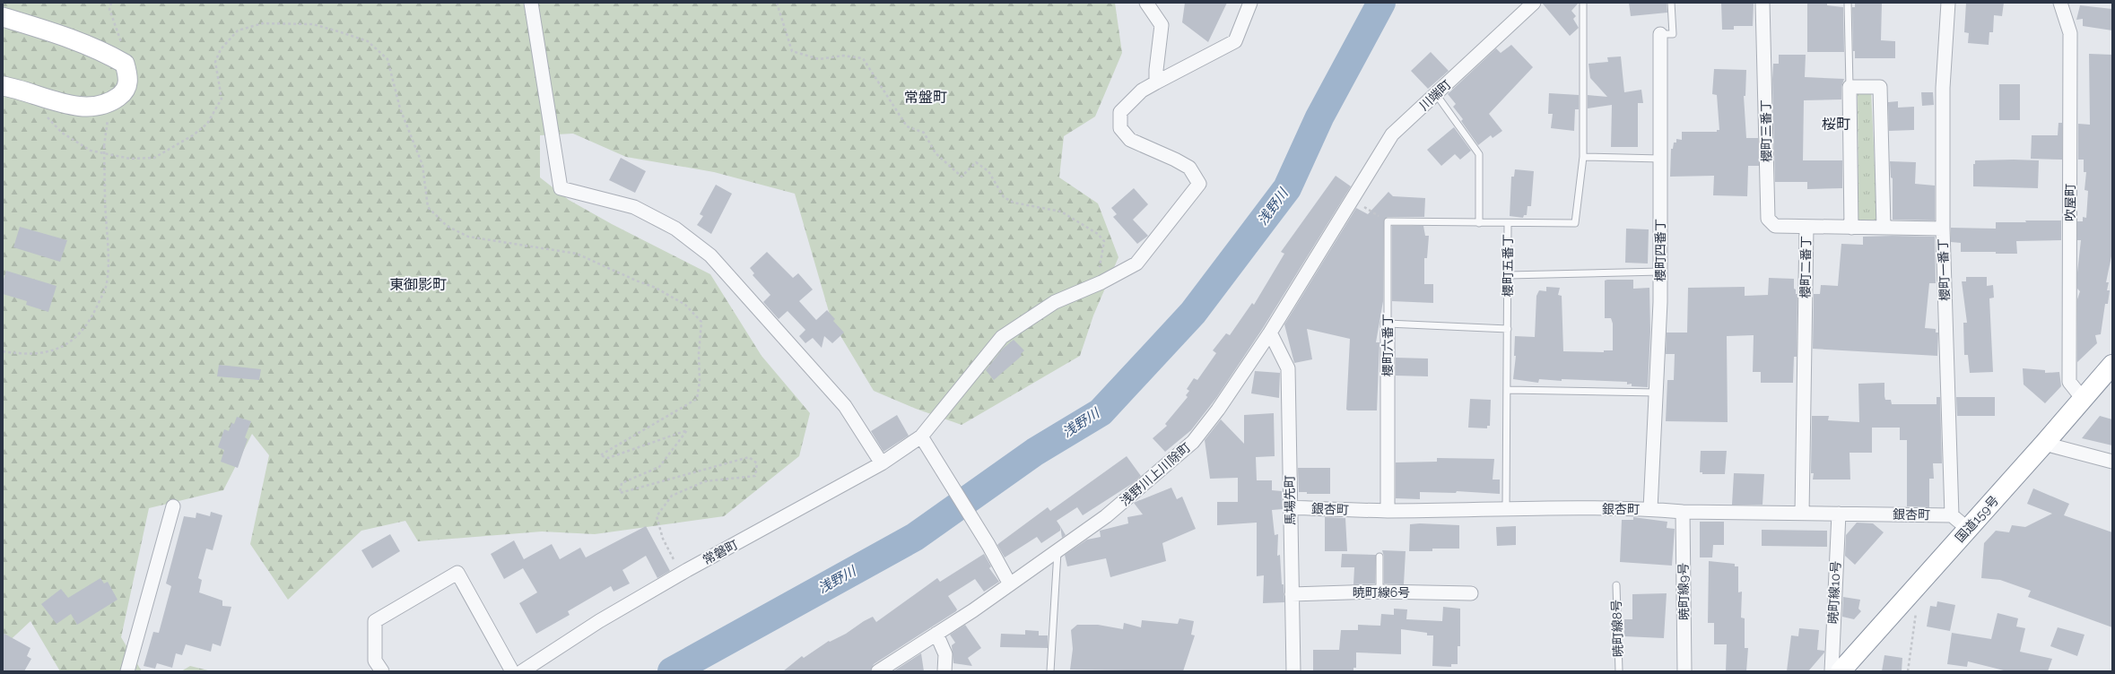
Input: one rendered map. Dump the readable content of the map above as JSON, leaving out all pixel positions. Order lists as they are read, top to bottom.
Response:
{
  "streets": {
    "highway": ["国道159号"],
    "street": [
      "川端町",
      "櫻町三番丁",
      "吹屋町",
      "櫻町四番丁",
      "櫻町二番丁",
      "櫻町一番丁",
      "櫻町六番丁",
      "浅野川上川除町",
      "馬場先町",
      "銀杏町",
      "常磐町",
      "暁町線9号",
      "暁町線6号",
      "暁町線10号"
    ],
    "lane": ["櫻町五番丁", "暁町線8号"]
  },
  "crossings": [
    ["川端町", "浅野川上川除町"],
    ["櫻町三番丁", "櫻町二番丁"],
    ["吹屋町", "国道159号"],
    ["櫻町四番丁", "銀杏町"],
    ["櫻町五番丁", "銀杏町"],
    ["櫻町二番丁", "櫻町一番丁"],
    ["櫻町二番丁", "銀杏町"],
    ["櫻町一番丁", "銀杏町"],
    ["櫻町六番丁", "銀杏町"],
    ["浅野川上川除町", "馬場先町"],
    ["馬場先町", "銀杏町"],
    ["馬場先町", "暁町線6号"],
    ["銀杏町", "暁町線9号"],
    ["銀杏町", "暁町線10号"]
  ],
  "districts": ["常盤町", "桜町", "東御影町"],
  "water": ["浅野川"]
}
